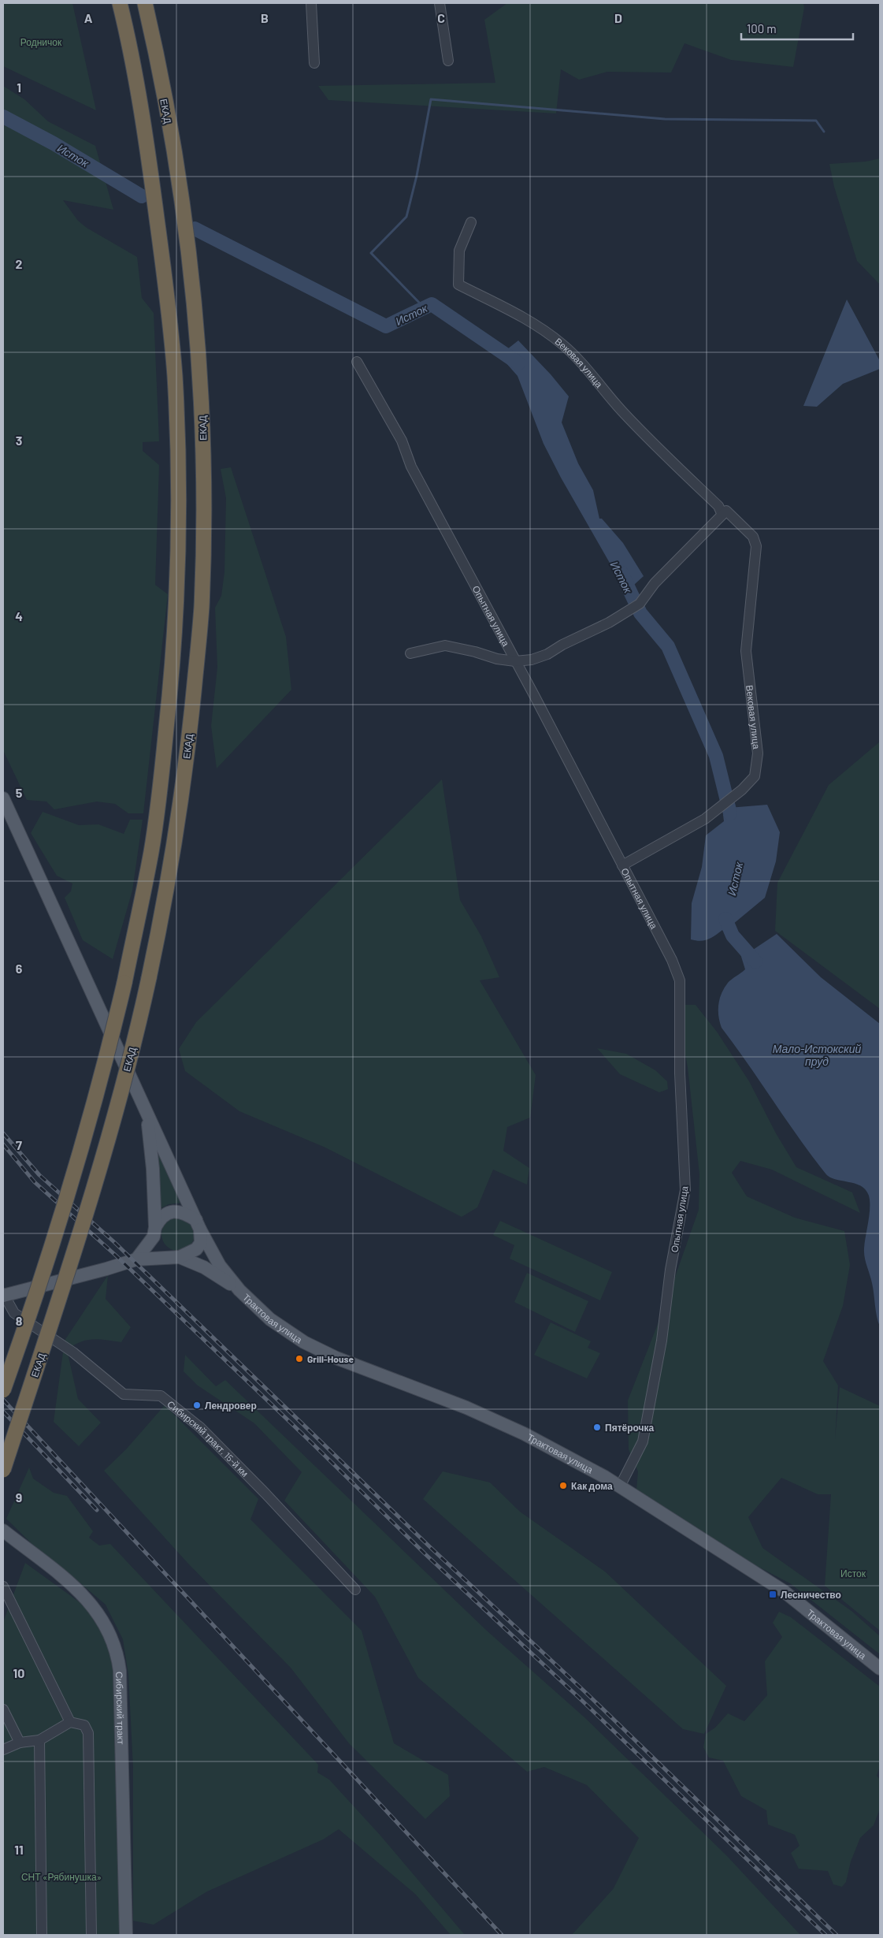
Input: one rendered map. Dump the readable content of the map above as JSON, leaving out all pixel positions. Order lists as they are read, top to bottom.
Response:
{
  "streets": {
    "highway": ["ЕКАД"],
    "main road": ["Трактовая улица", "Сибирский тракт"],
    "street": ["Вековая улица", "Опытная улица", "Сибирский тракт, 15-й км"]
  },
  "crossings": [
    ["Вековая улица", "Опытная улица"],
    ["Опытная улица", "Трактовая улица"]
  ],
  "water": ["Исток", "Мало-Истокский пруд"],
  "parks": ["Родничок", "Исток", "СНТ «Рябинушка»"],
  "places": {
    "other": [
      "Grill-House",
      "Лендровер",
      "Пятёрочка",
      "Как дома"
    ],
    "transit": ["Лесничество"]
  },
  "scale_bar": "100 m",
  "grid": {
    "columns": [
      "A",
      "B",
      "C",
      "D"
    ],
    "rows": [
      "1",
      "2",
      "3",
      "4",
      "5",
      "6",
      "7",
      "8",
      "9",
      "10",
      "11"
    ]
  }
}
